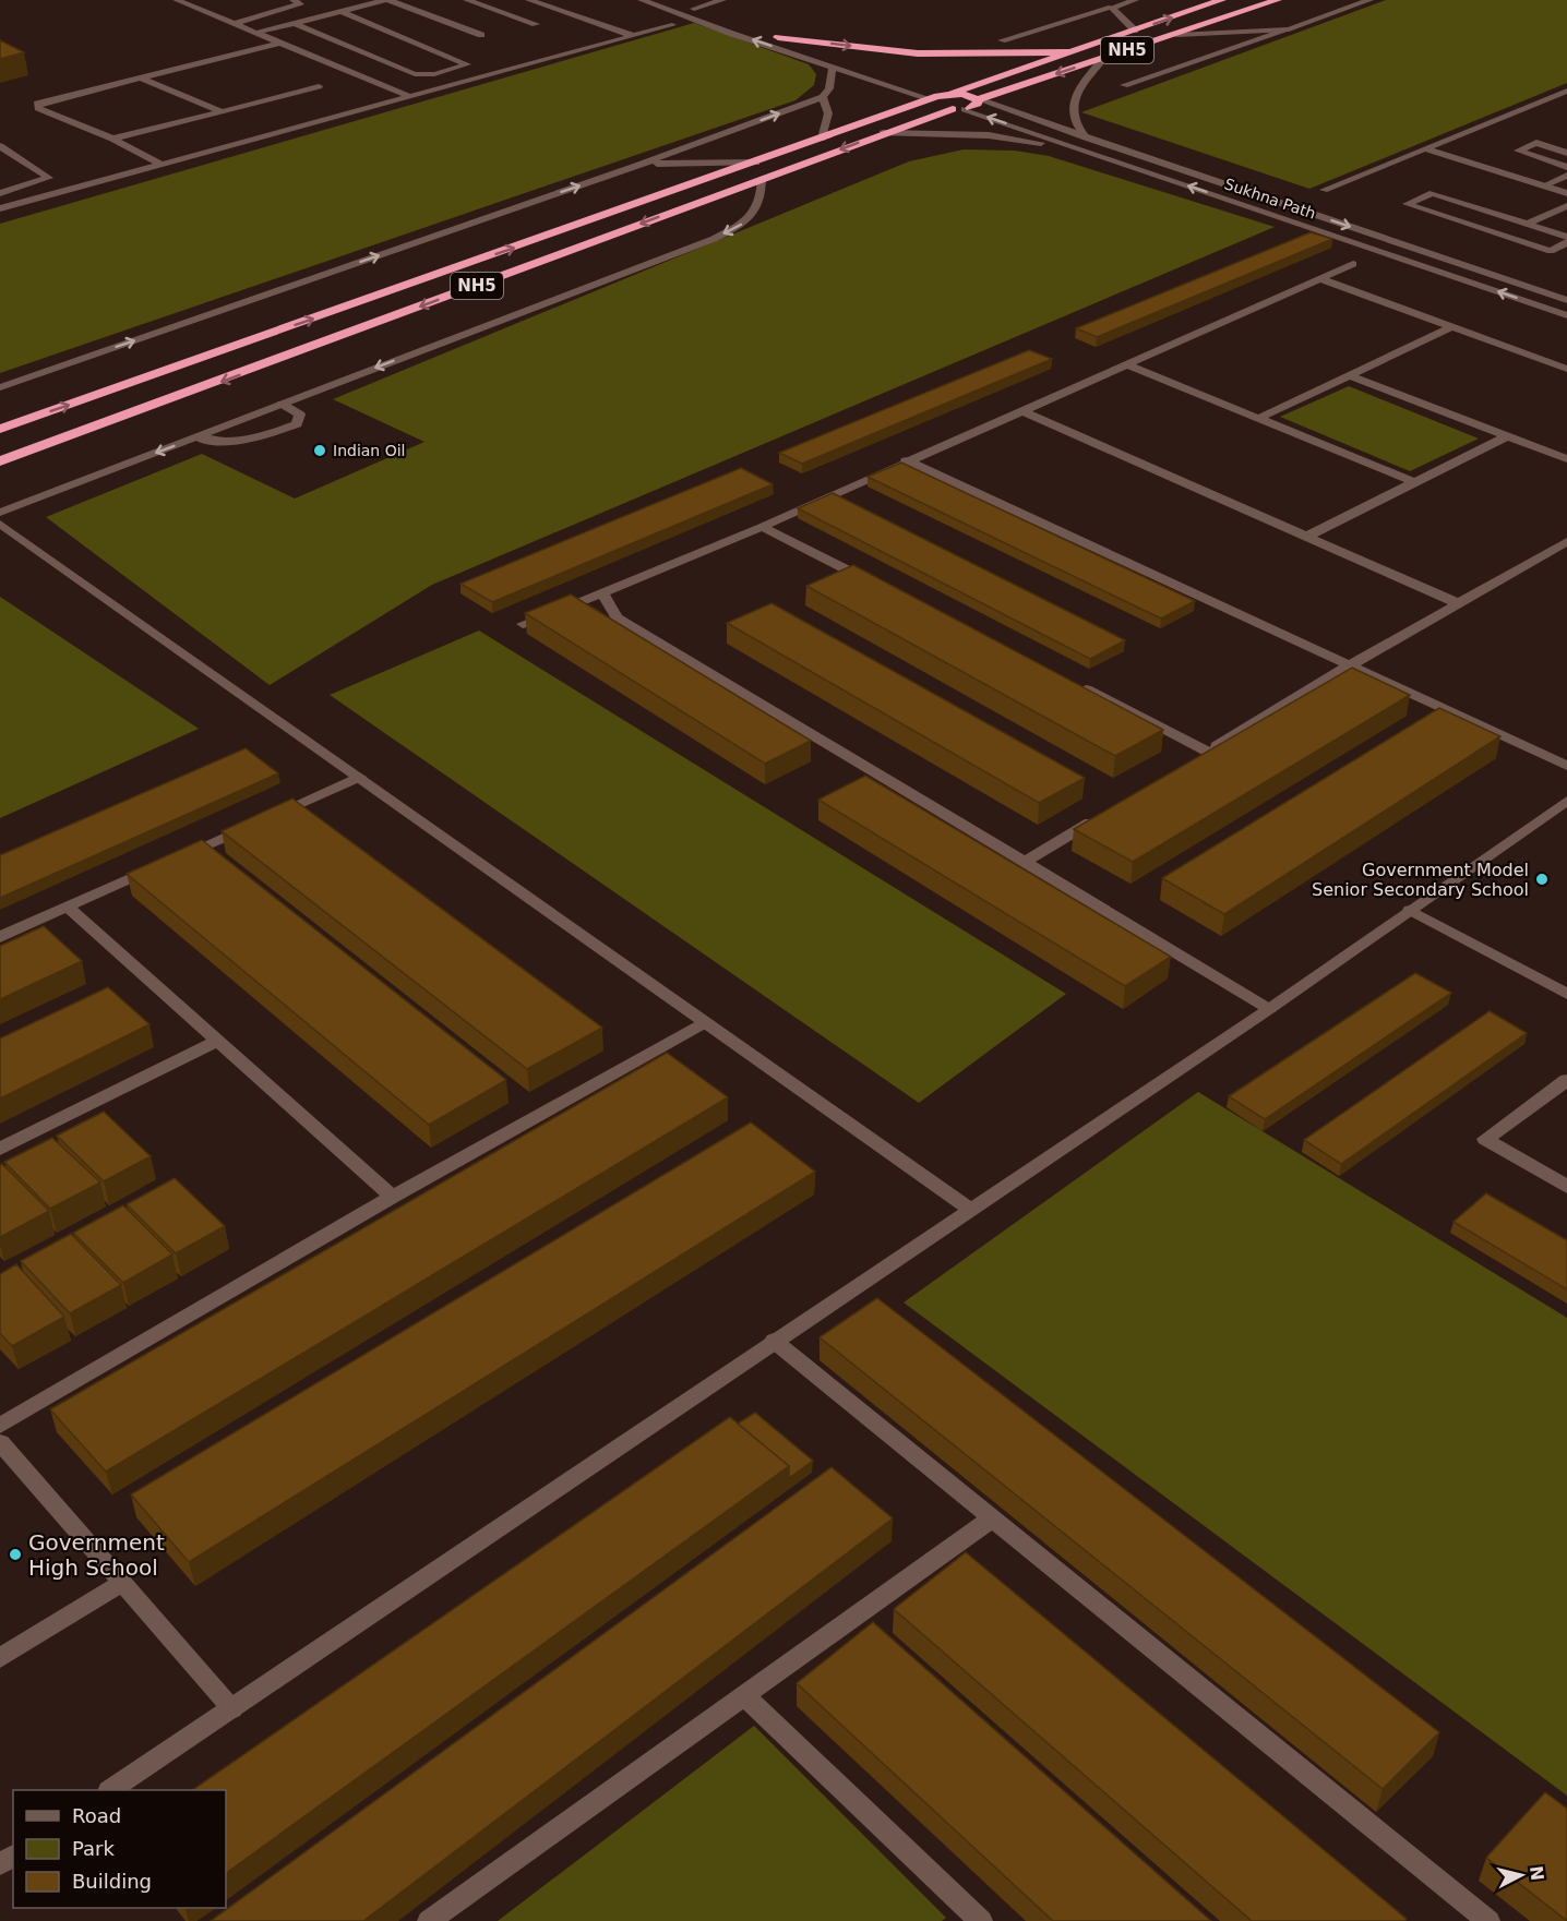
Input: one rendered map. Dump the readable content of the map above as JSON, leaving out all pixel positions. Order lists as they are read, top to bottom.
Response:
{
  "streets": {
    "highway": ["NH5"],
    "street": ["Sukhna Path"]
  },
  "crossings": [
    ["NH5", "Sukhna Path"]
  ],
  "places": ["Indian Oil", "Government Model Senior Secondary School", "Government High School"],
  "legend": ["Road", "Park", "Building"],
  "north": "right"
}
